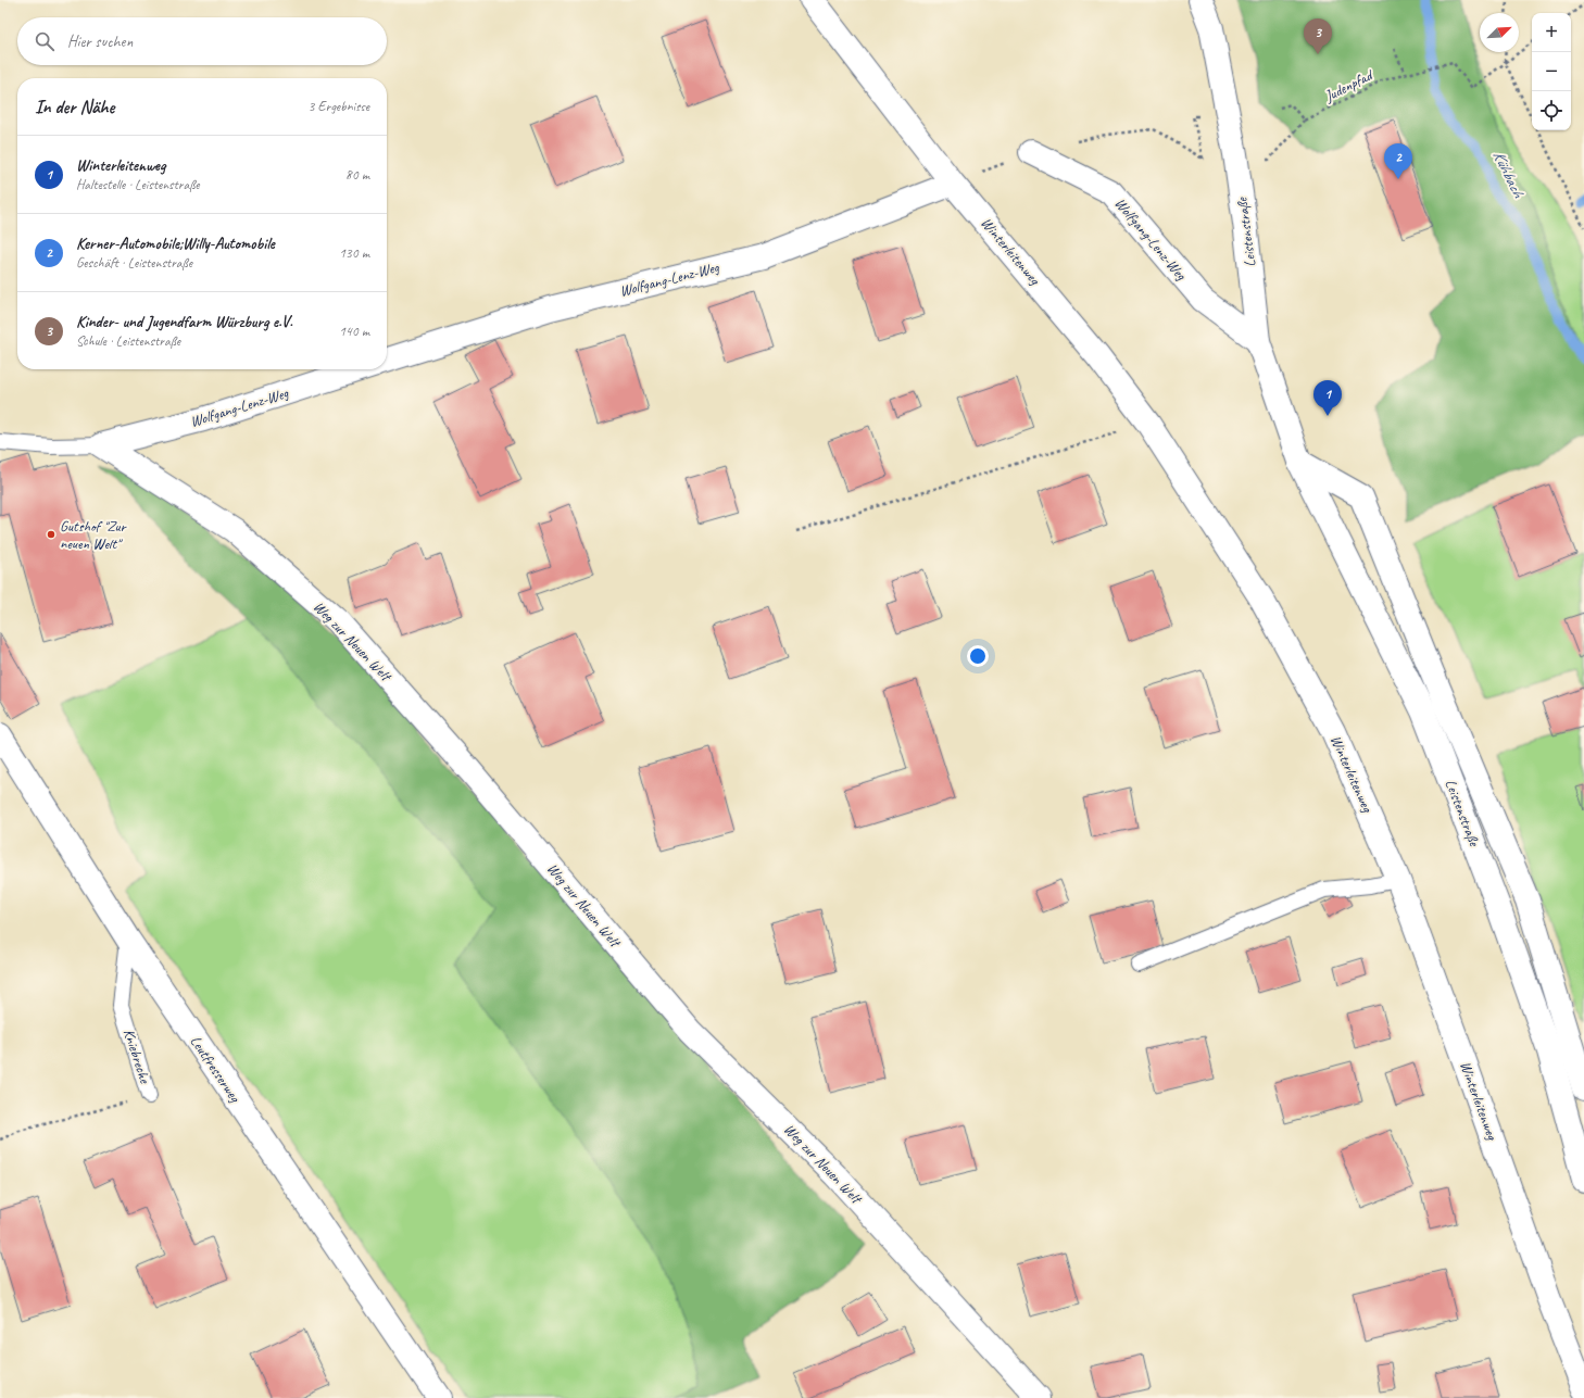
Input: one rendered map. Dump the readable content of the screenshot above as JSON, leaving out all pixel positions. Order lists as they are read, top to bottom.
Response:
{
  "streets": {
    "street": [
      "Leistenstraße",
      "Wolfgang-Lenz-Weg",
      "Winterleitenweg",
      "Weg zur Neuen Welt",
      "Leutfresserweg"
    ],
    "lane": ["Kniebreche"],
    "path": ["Judenpfad"]
  },
  "crossings": [
    ["Leistenstraße", "Wolfgang-Lenz-Weg"],
    ["Wolfgang-Lenz-Weg", "Winterleitenweg"],
    ["Wolfgang-Lenz-Weg", "Weg zur Neuen Welt"],
    ["Kniebreche", "Leutfresserweg"]
  ],
  "water": ["Kühbach"],
  "places": ["Gutshof \"Zur neuen Welt\""],
  "north": "top right",
  "page": {
    "map_buttons": ["+", "−"],
    "search": "Hier suchen",
    "pins": ["3", "2", "1"],
    "heading": ["In der Nähe", "3 Ergebnisse"],
    "list": [
      {
        "mark": "1",
        "name": "Winterleitenweg",
        "note": "Haltestelle · Leistenstraße",
        "value": "80 m"
      },
      {
        "mark": "2",
        "name": "Kerner-Automobile;Willy-Automobile",
        "note": "Geschäft · Leistenstraße",
        "value": "130 m"
      },
      {
        "mark": "3",
        "name": "Kinder- und Jugendfarm Würzburg e.V.",
        "note": "Schule · Leistenstraße",
        "value": "140 m"
      }
    ]
  }
}
